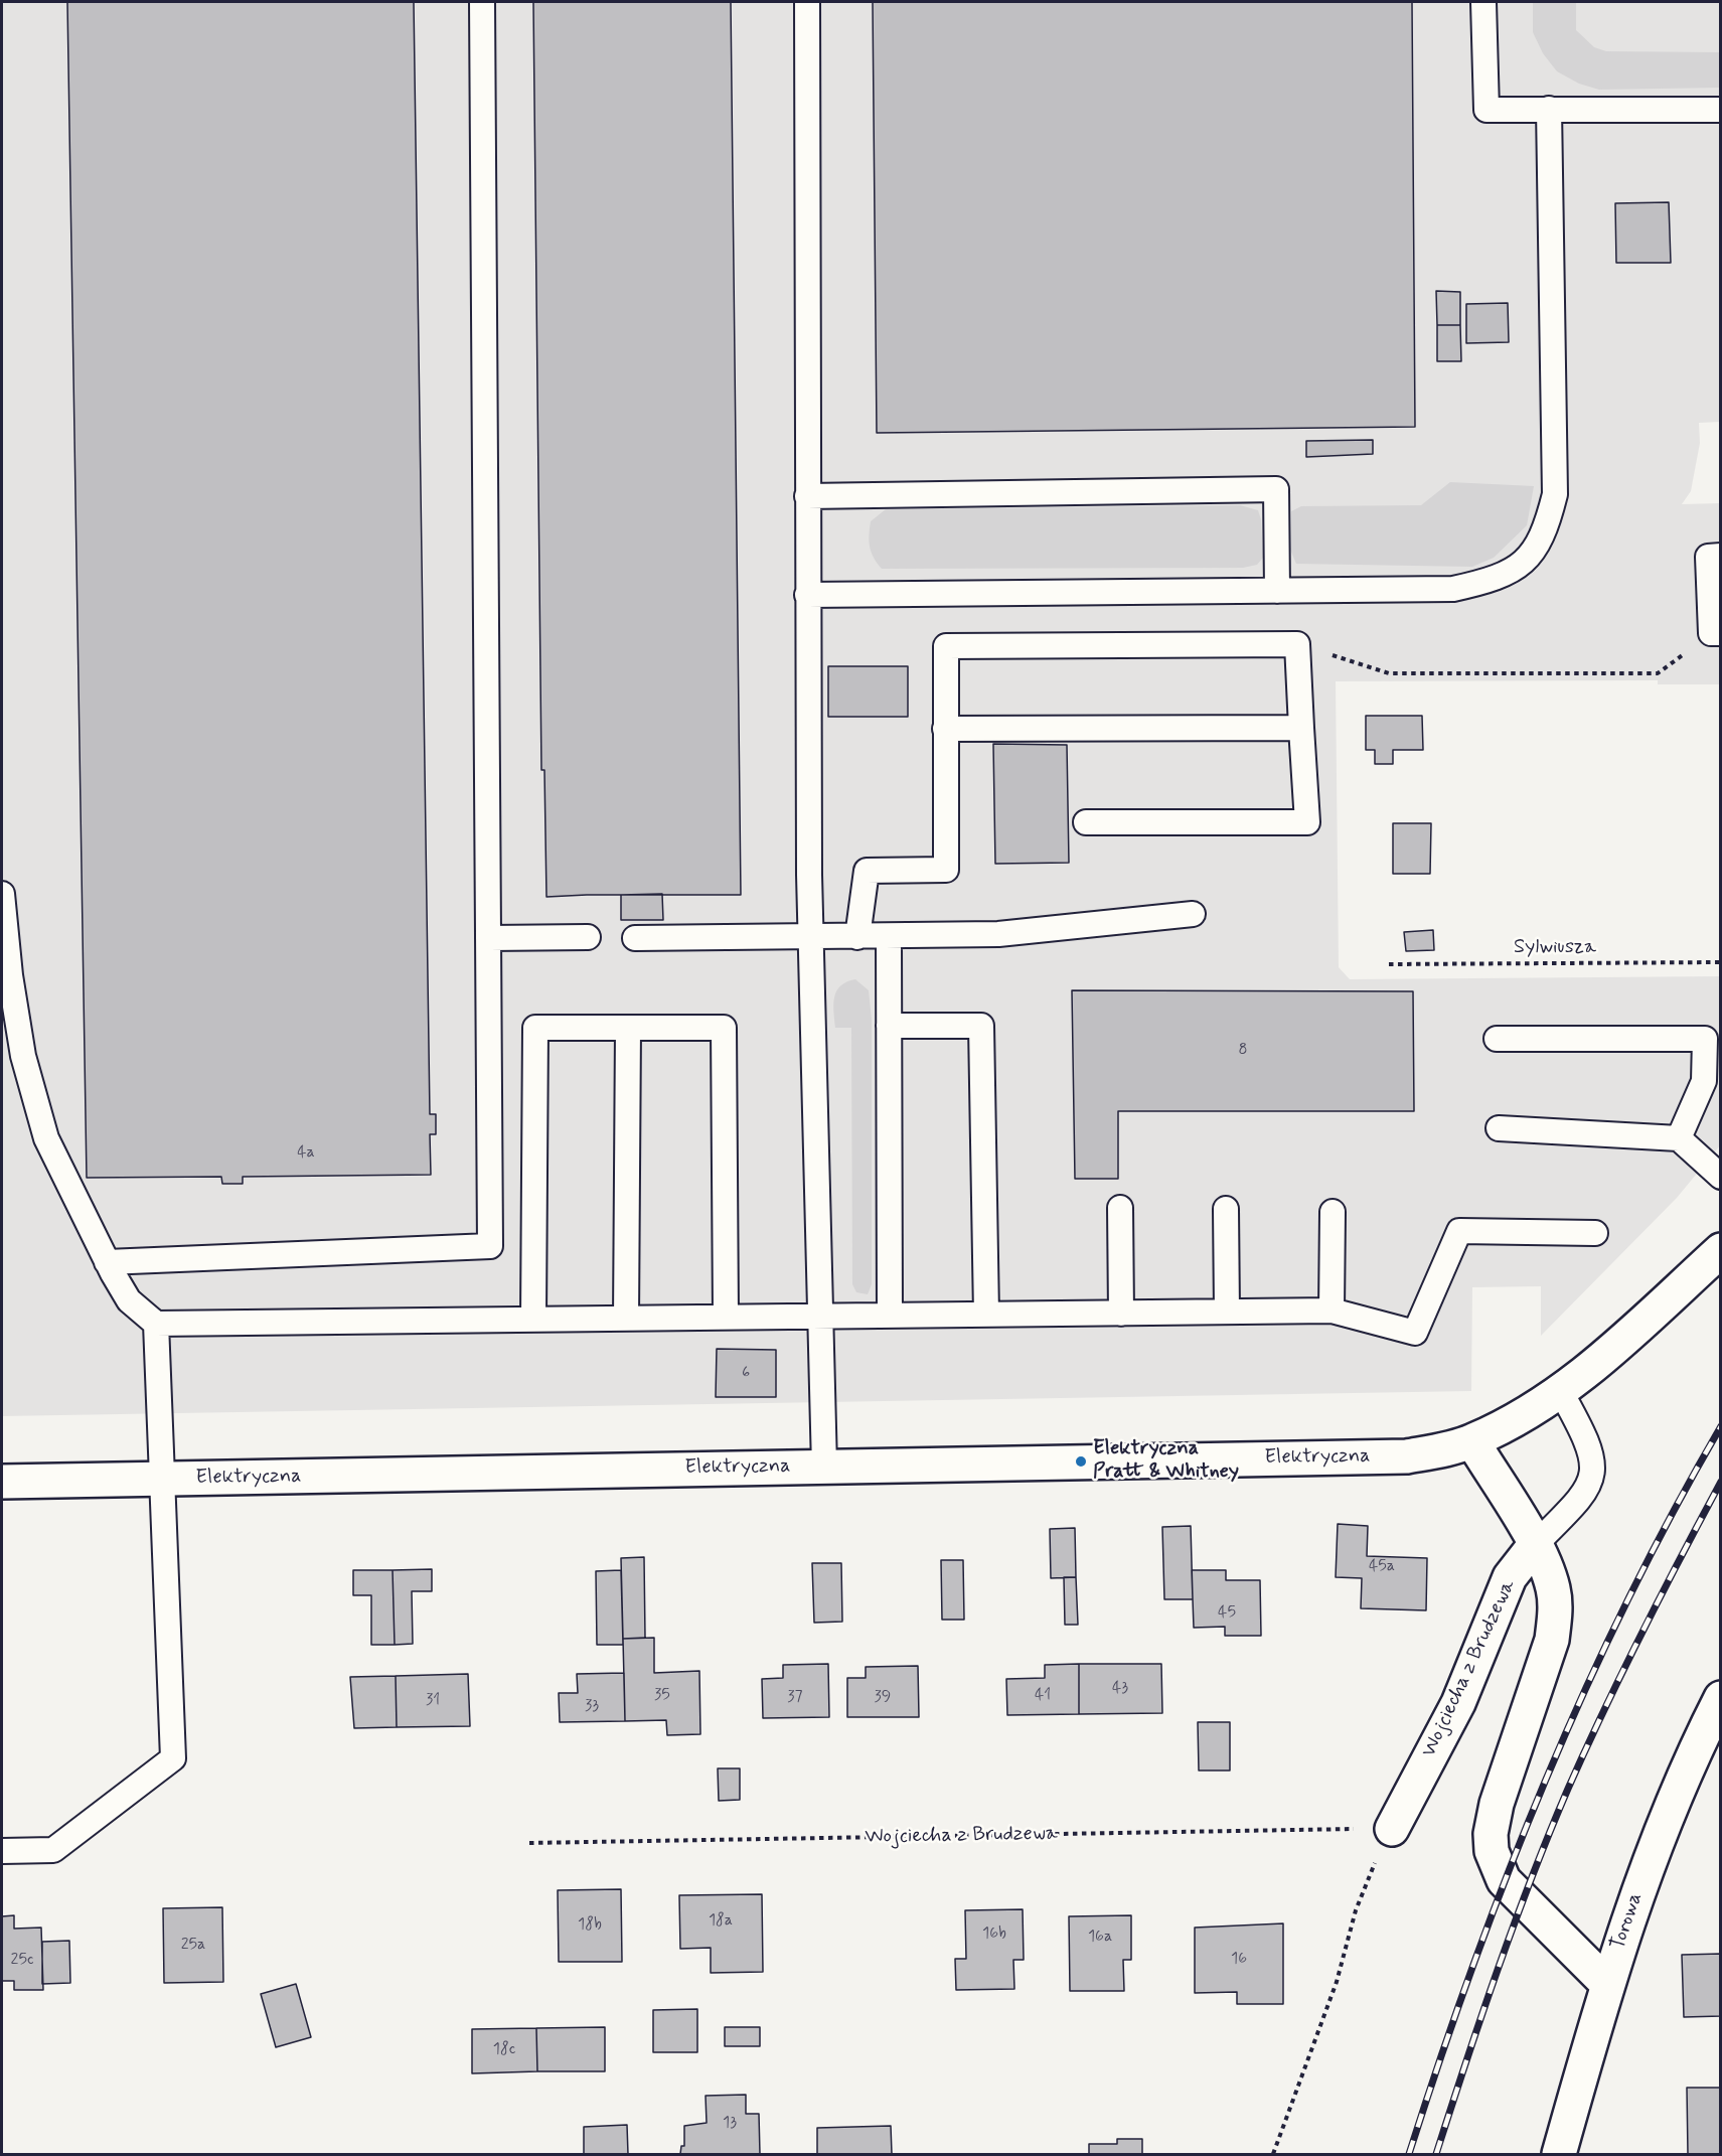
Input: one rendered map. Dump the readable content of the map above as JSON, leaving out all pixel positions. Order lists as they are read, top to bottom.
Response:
{
  "streets": {
    "street": ["Elektryczna", "Wojciecha z Brudzewa", "Torowa"],
    "path": ["Sylwiusza"]
  },
  "places": ["Elektryczna Pratt & Whitney"],
  "house_numbers": [
    "8",
    "4a",
    "6",
    "45a",
    "45",
    "43",
    "35",
    "41",
    "37",
    "39",
    "31",
    "33",
    "18a",
    "18b",
    "16b",
    "16a",
    "25a",
    "16",
    "25c",
    "18c",
    "13"
  ]
}
